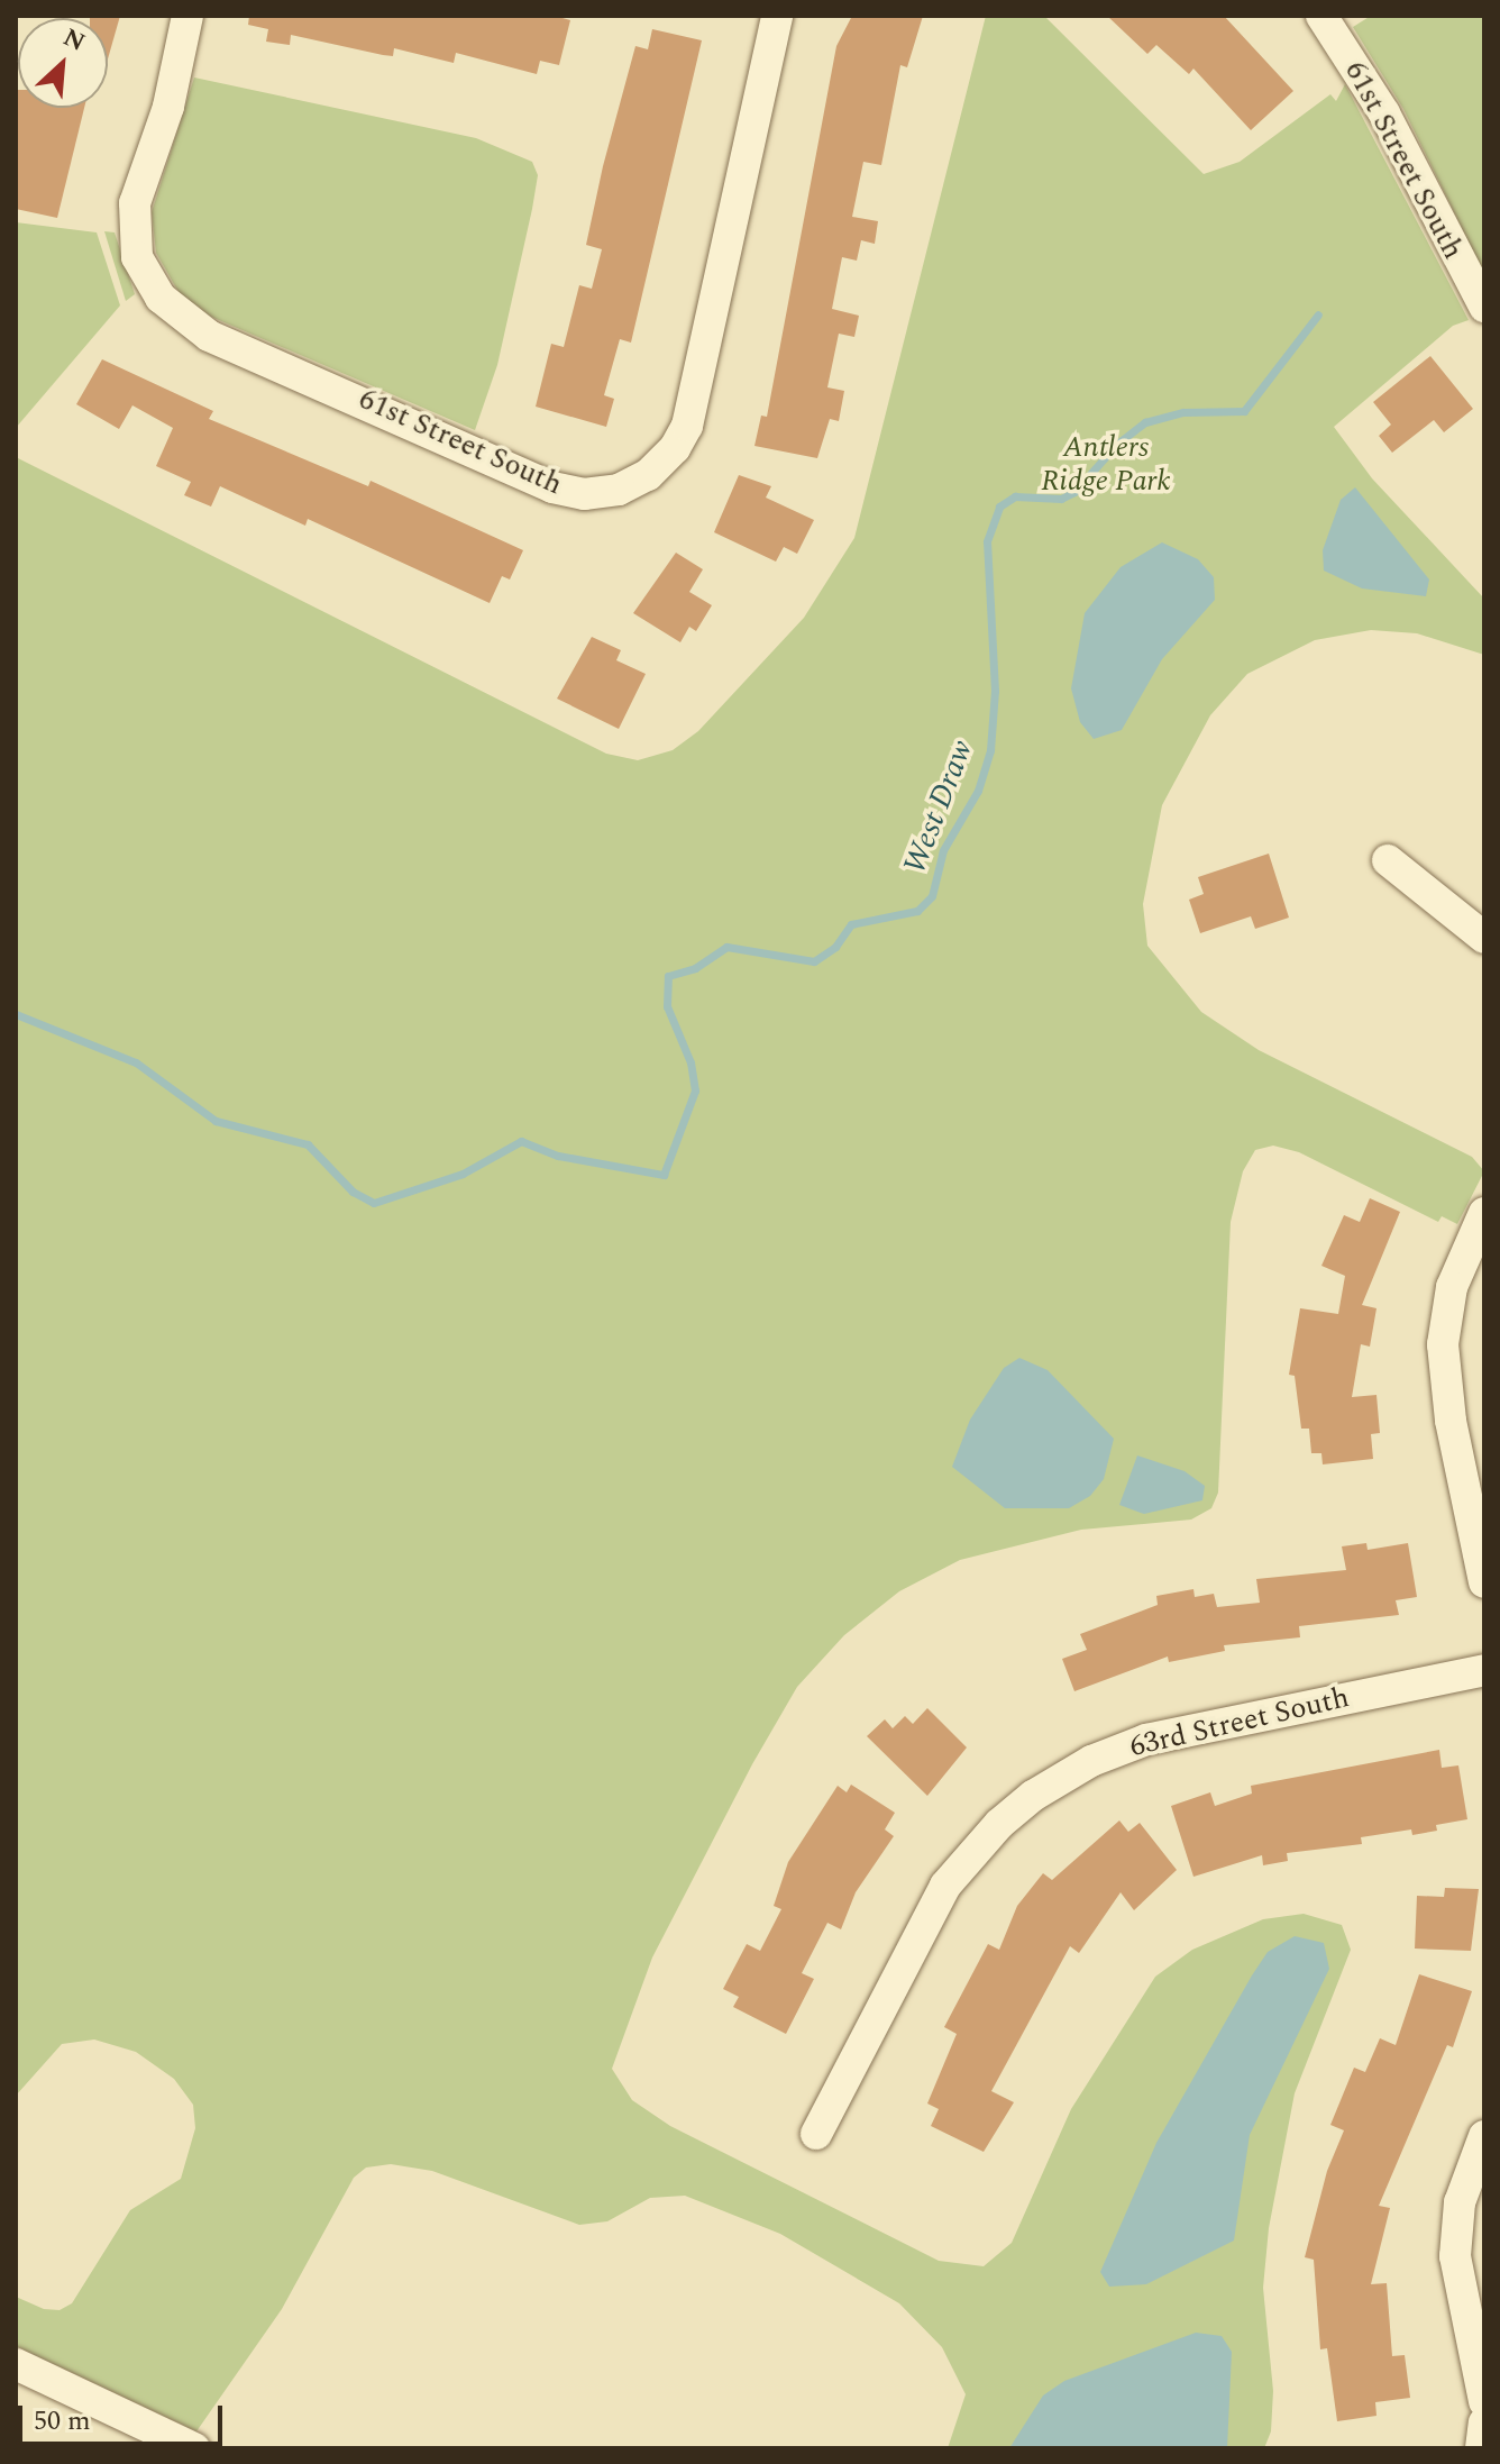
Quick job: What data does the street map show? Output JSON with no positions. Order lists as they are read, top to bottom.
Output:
{
  "streets": {
    "street": ["61st Street South", "63rd Street South"]
  },
  "water": ["West Draw"],
  "parks": ["Antlers Ridge Park"],
  "scale_bar": "50 m",
  "north": "top right"
}
